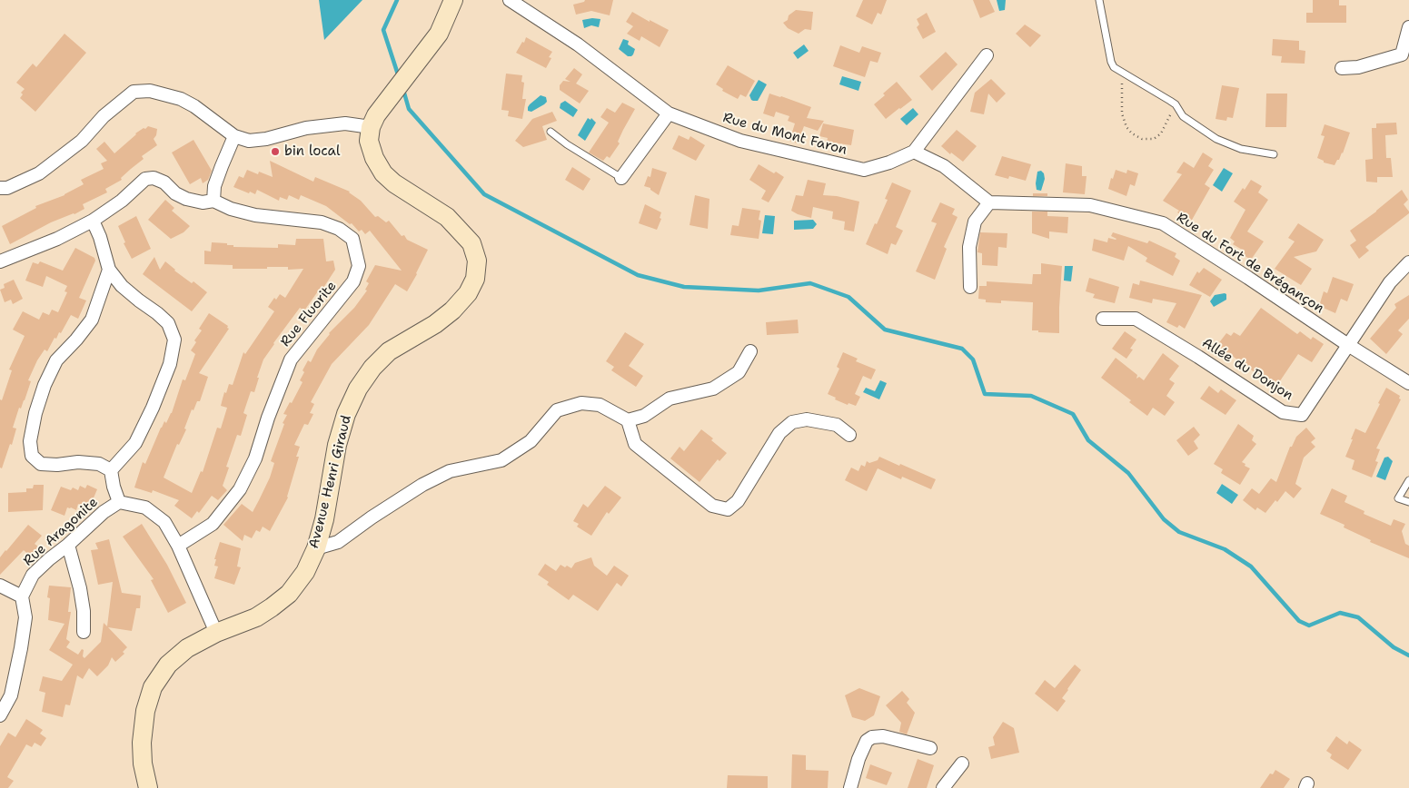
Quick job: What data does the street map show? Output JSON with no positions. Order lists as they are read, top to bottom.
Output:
{
  "streets": {
    "street": [
      "Rue du Mont Faron",
      "Rue du Fort de Brégançon",
      "Rue Fluorite",
      "Allée du Donjon",
      "Avenue Henri Giraud",
      "Rue Aragonite"
    ]
  },
  "crossings": [
    ["Rue du Fort de Brégançon", "Allée du Donjon"],
    ["Rue Fluorite", "Rue Aragonite"],
    ["Avenue Henri Giraud", "Rue Aragonite"]
  ],
  "places": ["bin local"]
}
